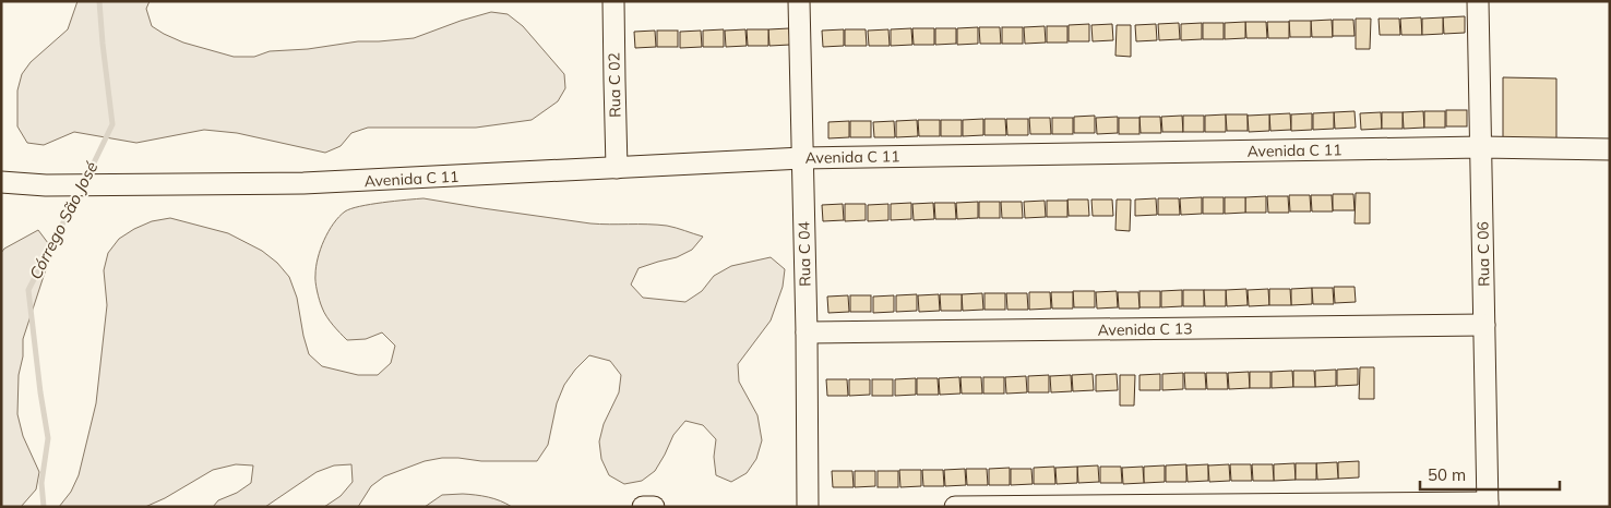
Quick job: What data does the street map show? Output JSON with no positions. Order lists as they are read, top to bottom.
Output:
{
  "streets": {
    "street": [
      "Rua C 02",
      "Avenida C 11",
      "Rua C 04",
      "Rua C 06",
      "Avenida C 13"
    ]
  },
  "crossings": [
    ["Rua C 02", "Avenida C 11"],
    ["Avenida C 11", "Rua C 04"],
    ["Avenida C 11", "Rua C 06"],
    ["Rua C 04", "Avenida C 13"],
    ["Rua C 06", "Avenida C 13"]
  ],
  "water": ["Córrego São José"],
  "scale_bar": "50 m"
}
